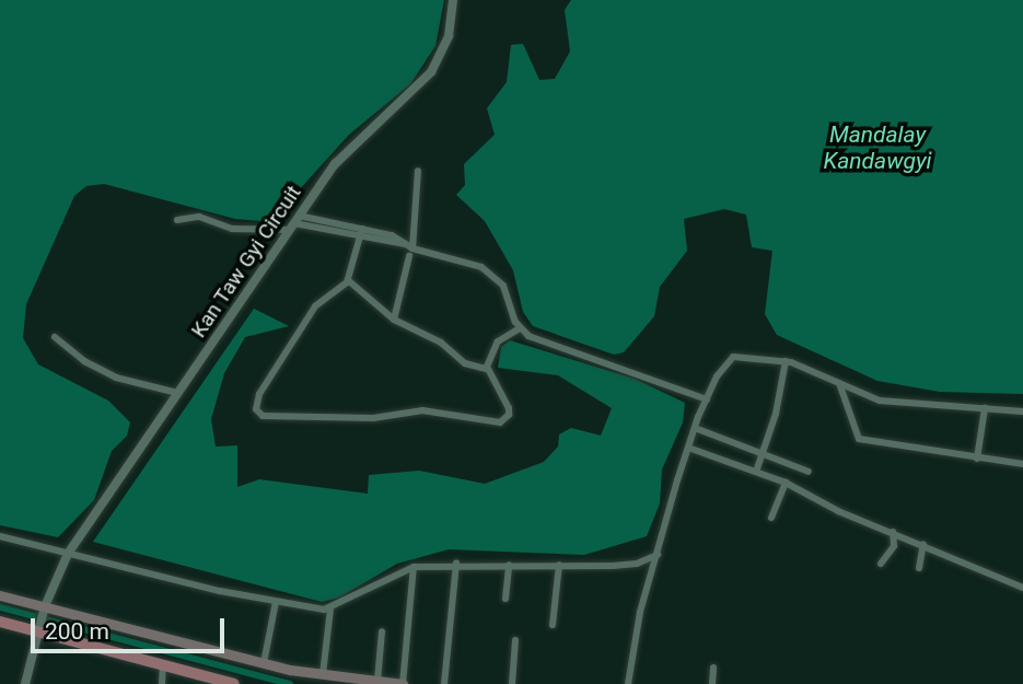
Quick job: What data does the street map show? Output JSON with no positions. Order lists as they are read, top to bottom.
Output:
{
  "streets": {
    "street": ["Kan Taw Gyi Circuit"]
  },
  "water": ["Mandalay Kandawgyi"],
  "scale_bar": "200 m"
}
